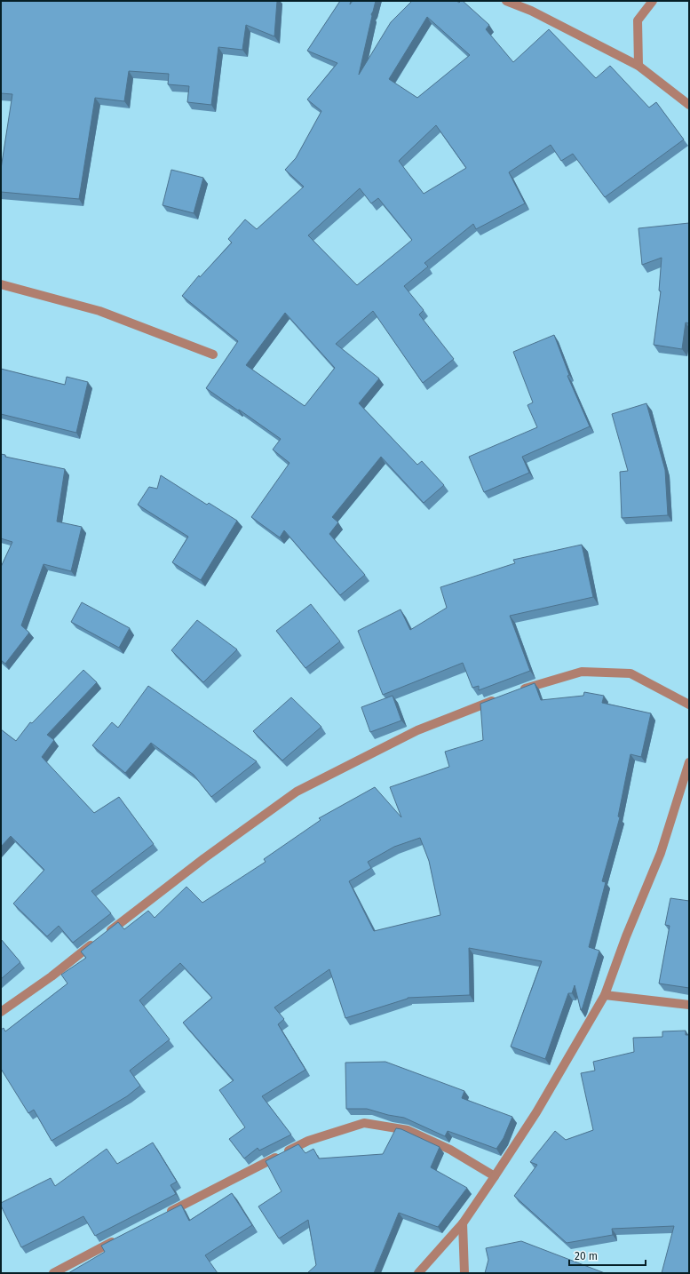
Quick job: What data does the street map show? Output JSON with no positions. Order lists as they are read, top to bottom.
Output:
{
  "scale_bar": "20 m"
}
